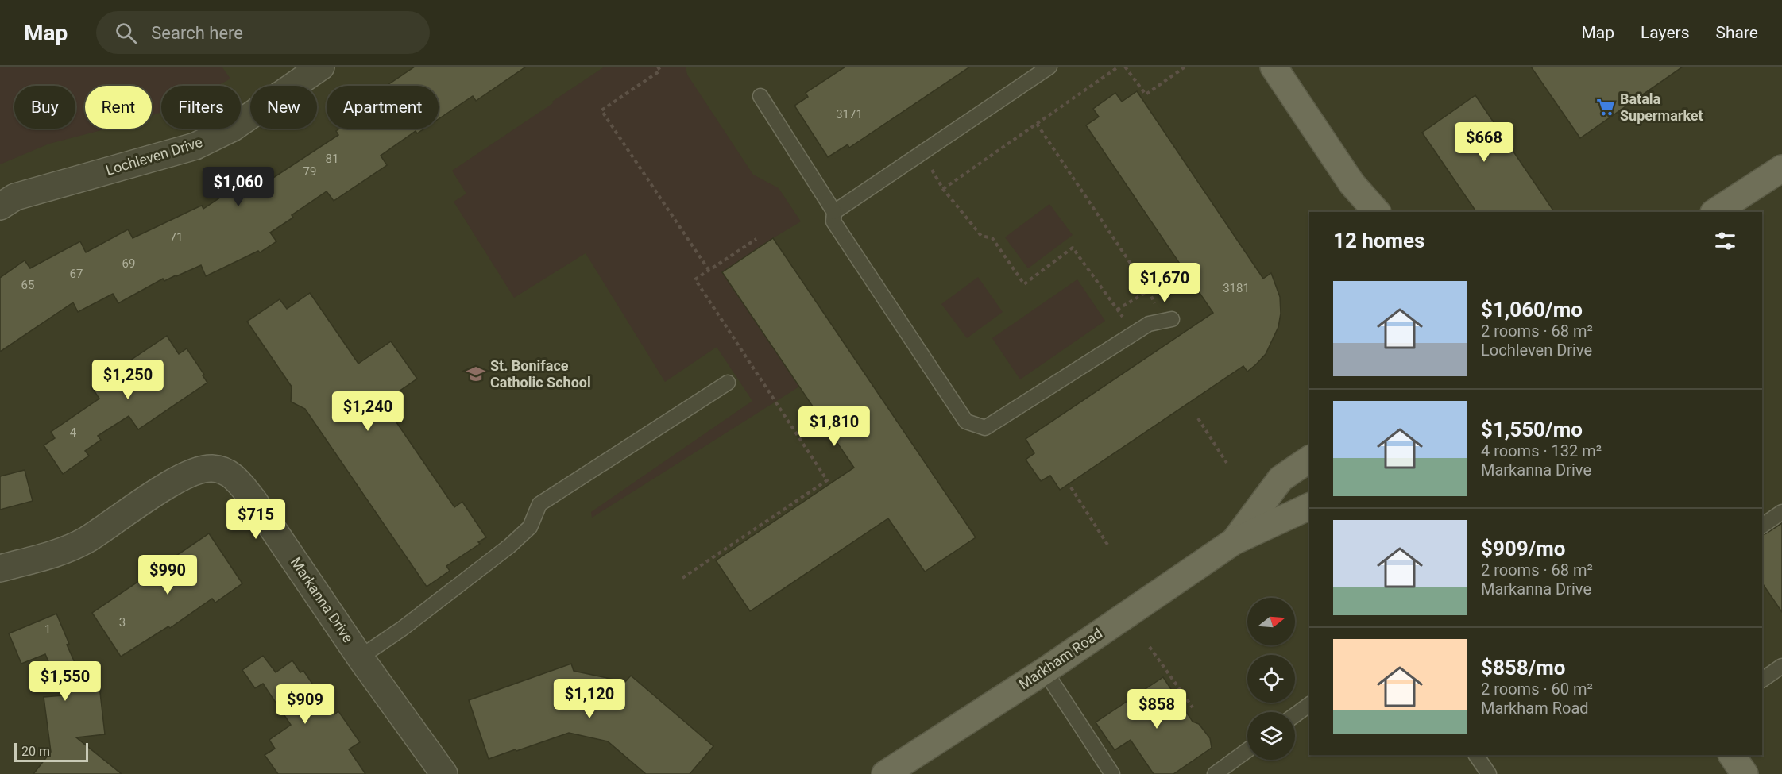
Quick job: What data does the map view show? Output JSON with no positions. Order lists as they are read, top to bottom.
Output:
{
  "streets": {
    "main road": ["Markham Road"],
    "street": ["Lochleven Drive", "Markanna Drive"]
  },
  "places": {
    "supermarket": ["Batala Supermarket"],
    "school or university": ["St. Boniface Catholic School"]
  },
  "house_numbers": [
    "3171",
    "81",
    "79",
    "71",
    "69",
    "67",
    "65",
    "3181",
    "4",
    "3",
    "1"
  ],
  "scale_bar": "20 m",
  "north": "right",
  "page": {
    "header": "Map",
    "search": "Search here",
    "nav": ["Map", "Layers", "Share"],
    "chip": [
      "Buy",
      "Rent",
      "Filters",
      "New",
      "Apartment"
    ],
    "price": [
      "$668",
      "$1,060",
      "$1,670",
      "$1,250",
      "$1,240",
      "$1,810",
      "$715",
      "$990",
      "$1,550",
      "$1,120",
      "$909",
      "$858"
    ],
    "heading": "12 homes",
    "list": [
      {
        "name": "$1,060/mo",
        "note": "2 rooms · 68 m² · Lochleven Drive"
      },
      {
        "name": "$1,550/mo",
        "note": "4 rooms · 132 m² · Markanna Drive"
      },
      {
        "name": "$909/mo",
        "note": "2 rooms · 68 m² · Markanna Drive"
      },
      {
        "name": "$858/mo",
        "note": "2 rooms · 60 m² · Markham Road"
      }
    ],
    "scale": "20 m"
  }
}
